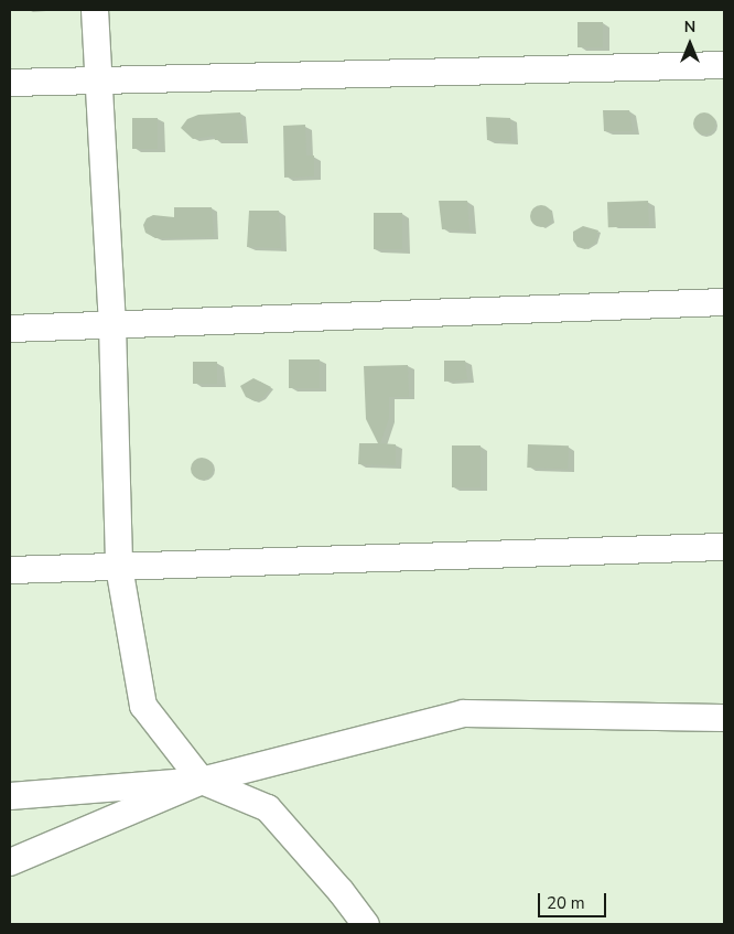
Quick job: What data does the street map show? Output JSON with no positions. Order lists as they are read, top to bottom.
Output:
{
  "scale_bar": "20 m",
  "north": "top"
}
